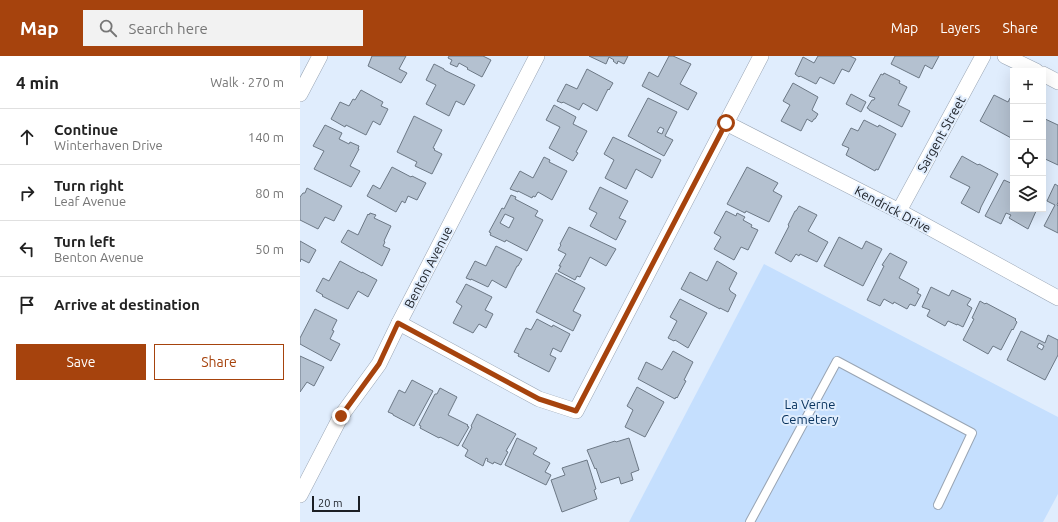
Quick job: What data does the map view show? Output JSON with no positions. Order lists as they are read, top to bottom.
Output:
{
  "streets": {
    "street": ["Sargent Street", "Kendrick Drive", "Benton Avenue"]
  },
  "crossings": [
    ["Sargent Street", "Kendrick Drive"]
  ],
  "parks": ["La Verne Cemetery"],
  "scale_bar": "20 m",
  "page": {
    "header": "Map",
    "search": "Search here",
    "nav": ["Map", "Layers", "Share"],
    "heading": ["4 min", "Walk · 270 m"],
    "map_buttons": ["+", "−"],
    "list": [
      ["Continue", "Winterhaven Drive", "140 m"],
      ["Turn right", "Leaf Avenue", "80 m"],
      ["Turn left", "Benton Avenue", "50 m"],
      "Arrive at destination"
    ],
    "buttons": ["Save", "Share"],
    "scale": "20 m"
  }
}
